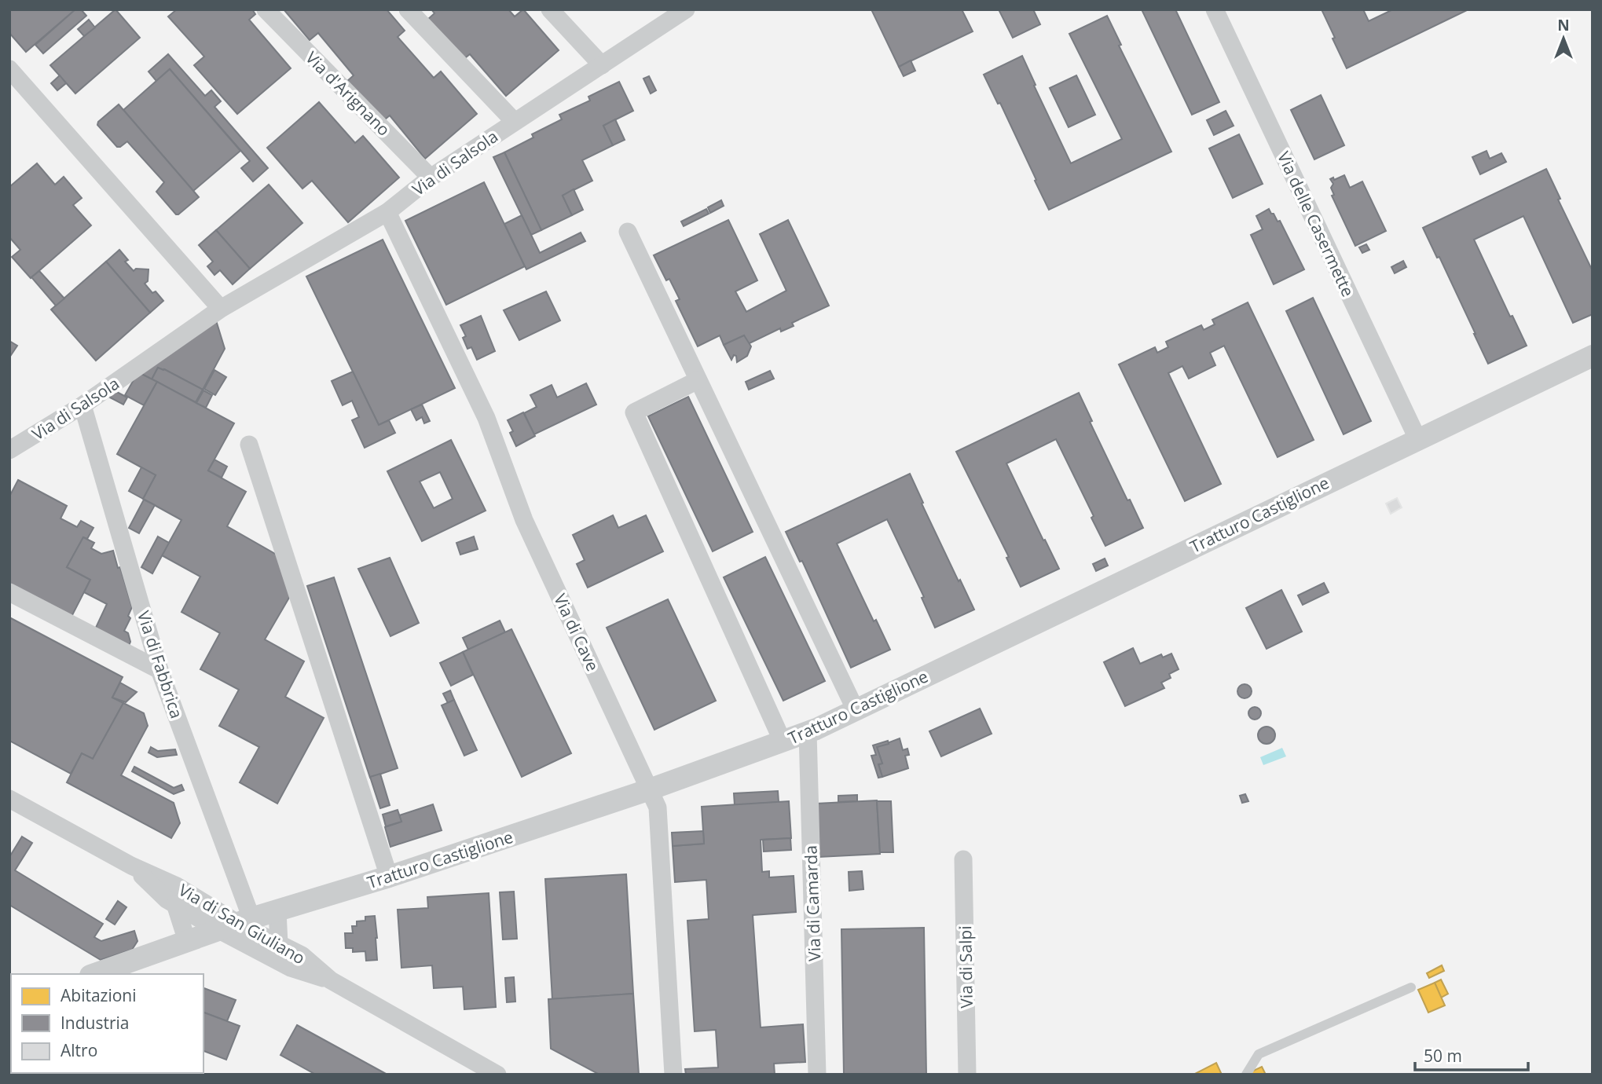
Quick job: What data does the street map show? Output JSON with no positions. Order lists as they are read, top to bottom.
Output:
{
  "streets": {
    "street": [
      "Via d'Arignano",
      "Via di Salsola",
      "Via delle Casermette",
      "Tratturo Castiglione",
      "Via di Cave",
      "Via di Fabbrica",
      "Via di Camarda",
      "Via di San Giuliano",
      "Via di Salpi"
    ]
  },
  "crossings": [
    ["Via d'Arignano", "Via di Salsola"],
    ["Via di Salsola", "Via di Cave"],
    ["Via di Salsola", "Via di Fabbrica"],
    ["Via delle Casermette", "Tratturo Castiglione"],
    ["Tratturo Castiglione", "Via di Cave"],
    ["Tratturo Castiglione", "Via di Fabbrica"],
    ["Tratturo Castiglione", "Via di Camarda"],
    ["Tratturo Castiglione", "Via di San Giuliano"],
    ["Via di Fabbrica", "Via di San Giuliano"]
  ],
  "legend": ["Abitazioni", "Industria", "Altro"],
  "scale_bar": "50 m",
  "north": "top"
}
